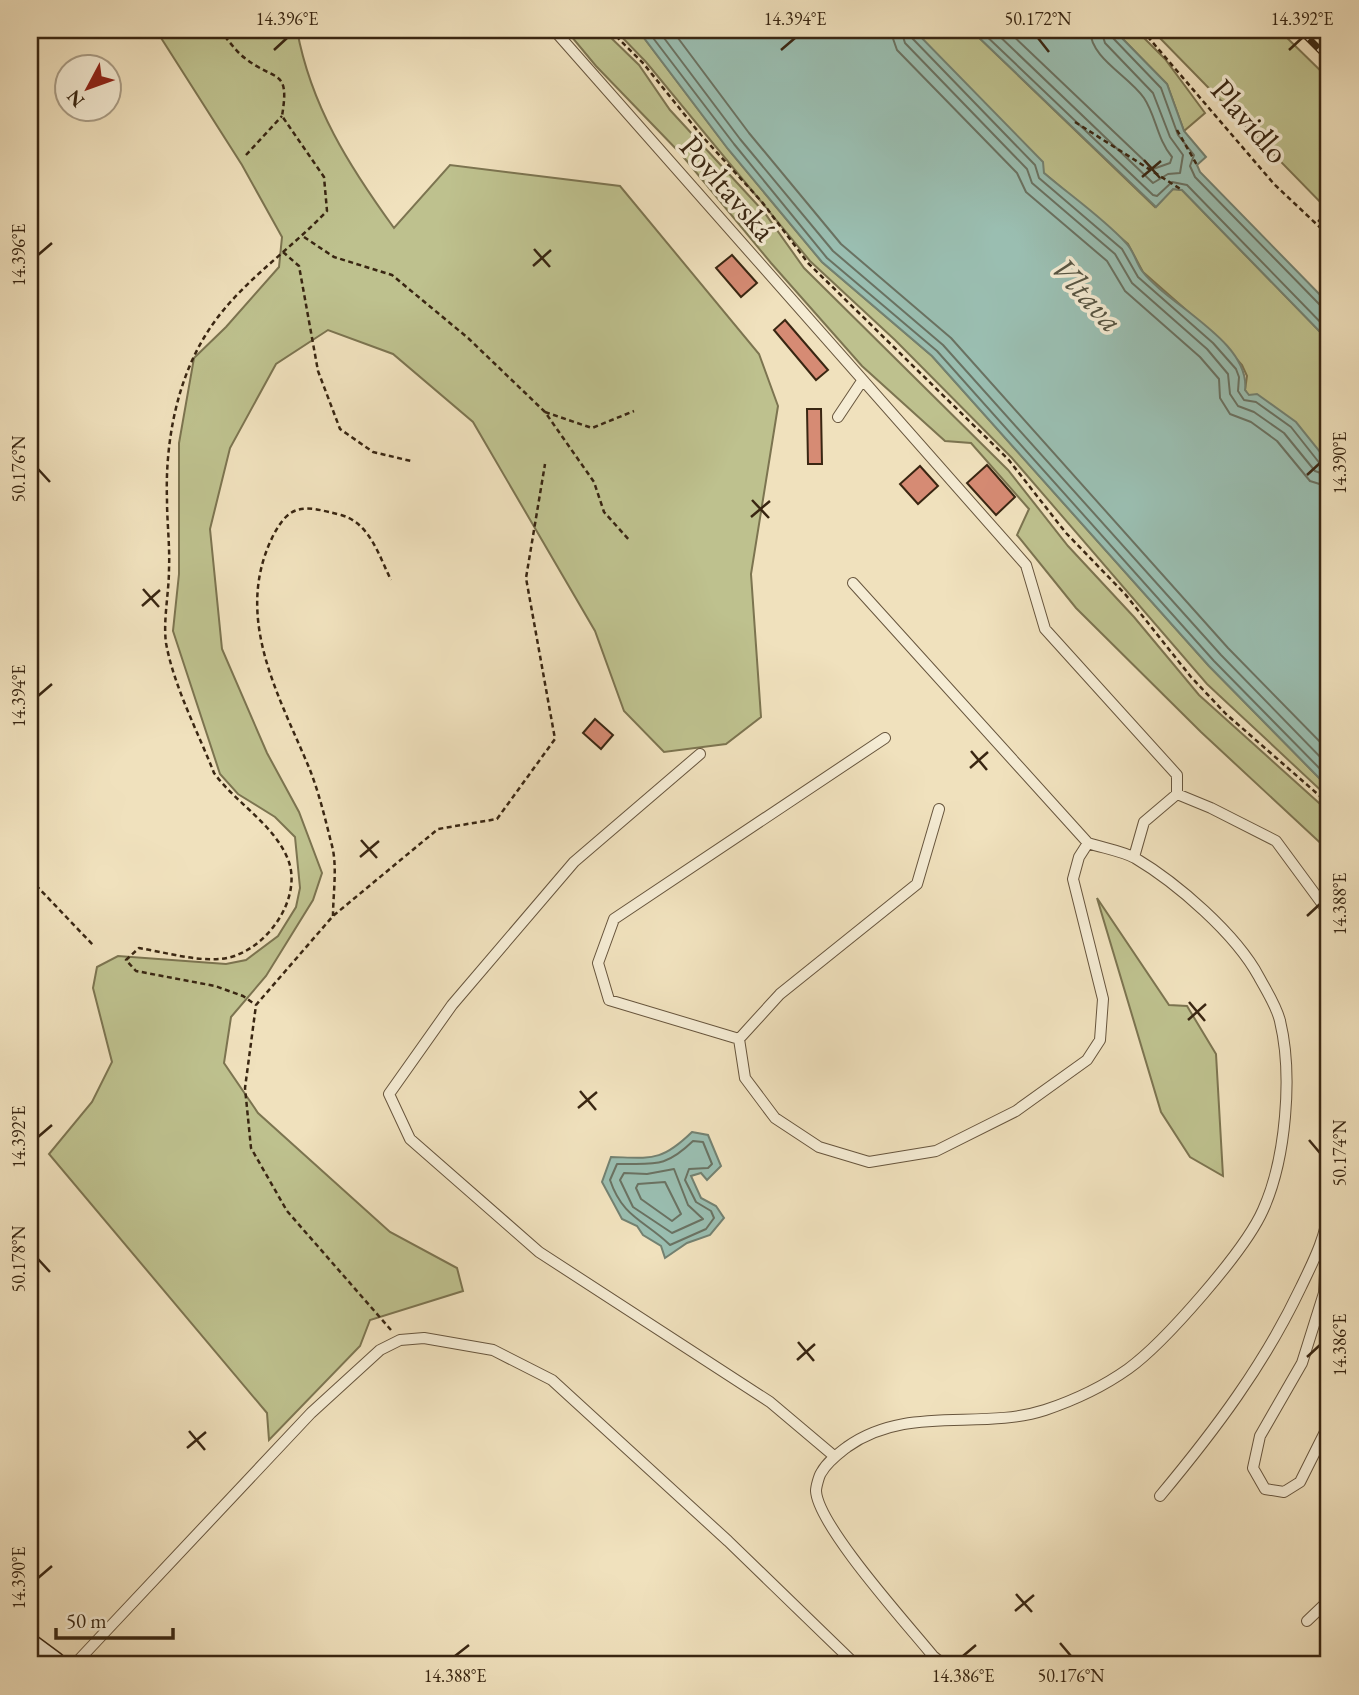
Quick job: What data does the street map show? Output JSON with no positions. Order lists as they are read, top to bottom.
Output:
{
  "streets": {
    "lane": ["Povltavská"],
    "path": ["Plavidlo"]
  },
  "water": ["Vltava"],
  "scale_bar": "50 m",
  "north": "bottom left",
  "coordinates": [
    "14.396°E",
    "14.394°E",
    "50.172°N",
    "14.392°E",
    "14.390°E",
    "50.176°N",
    "14.388°E",
    "50.174°N",
    "50.178°N",
    "14.386°E"
  ]
}
